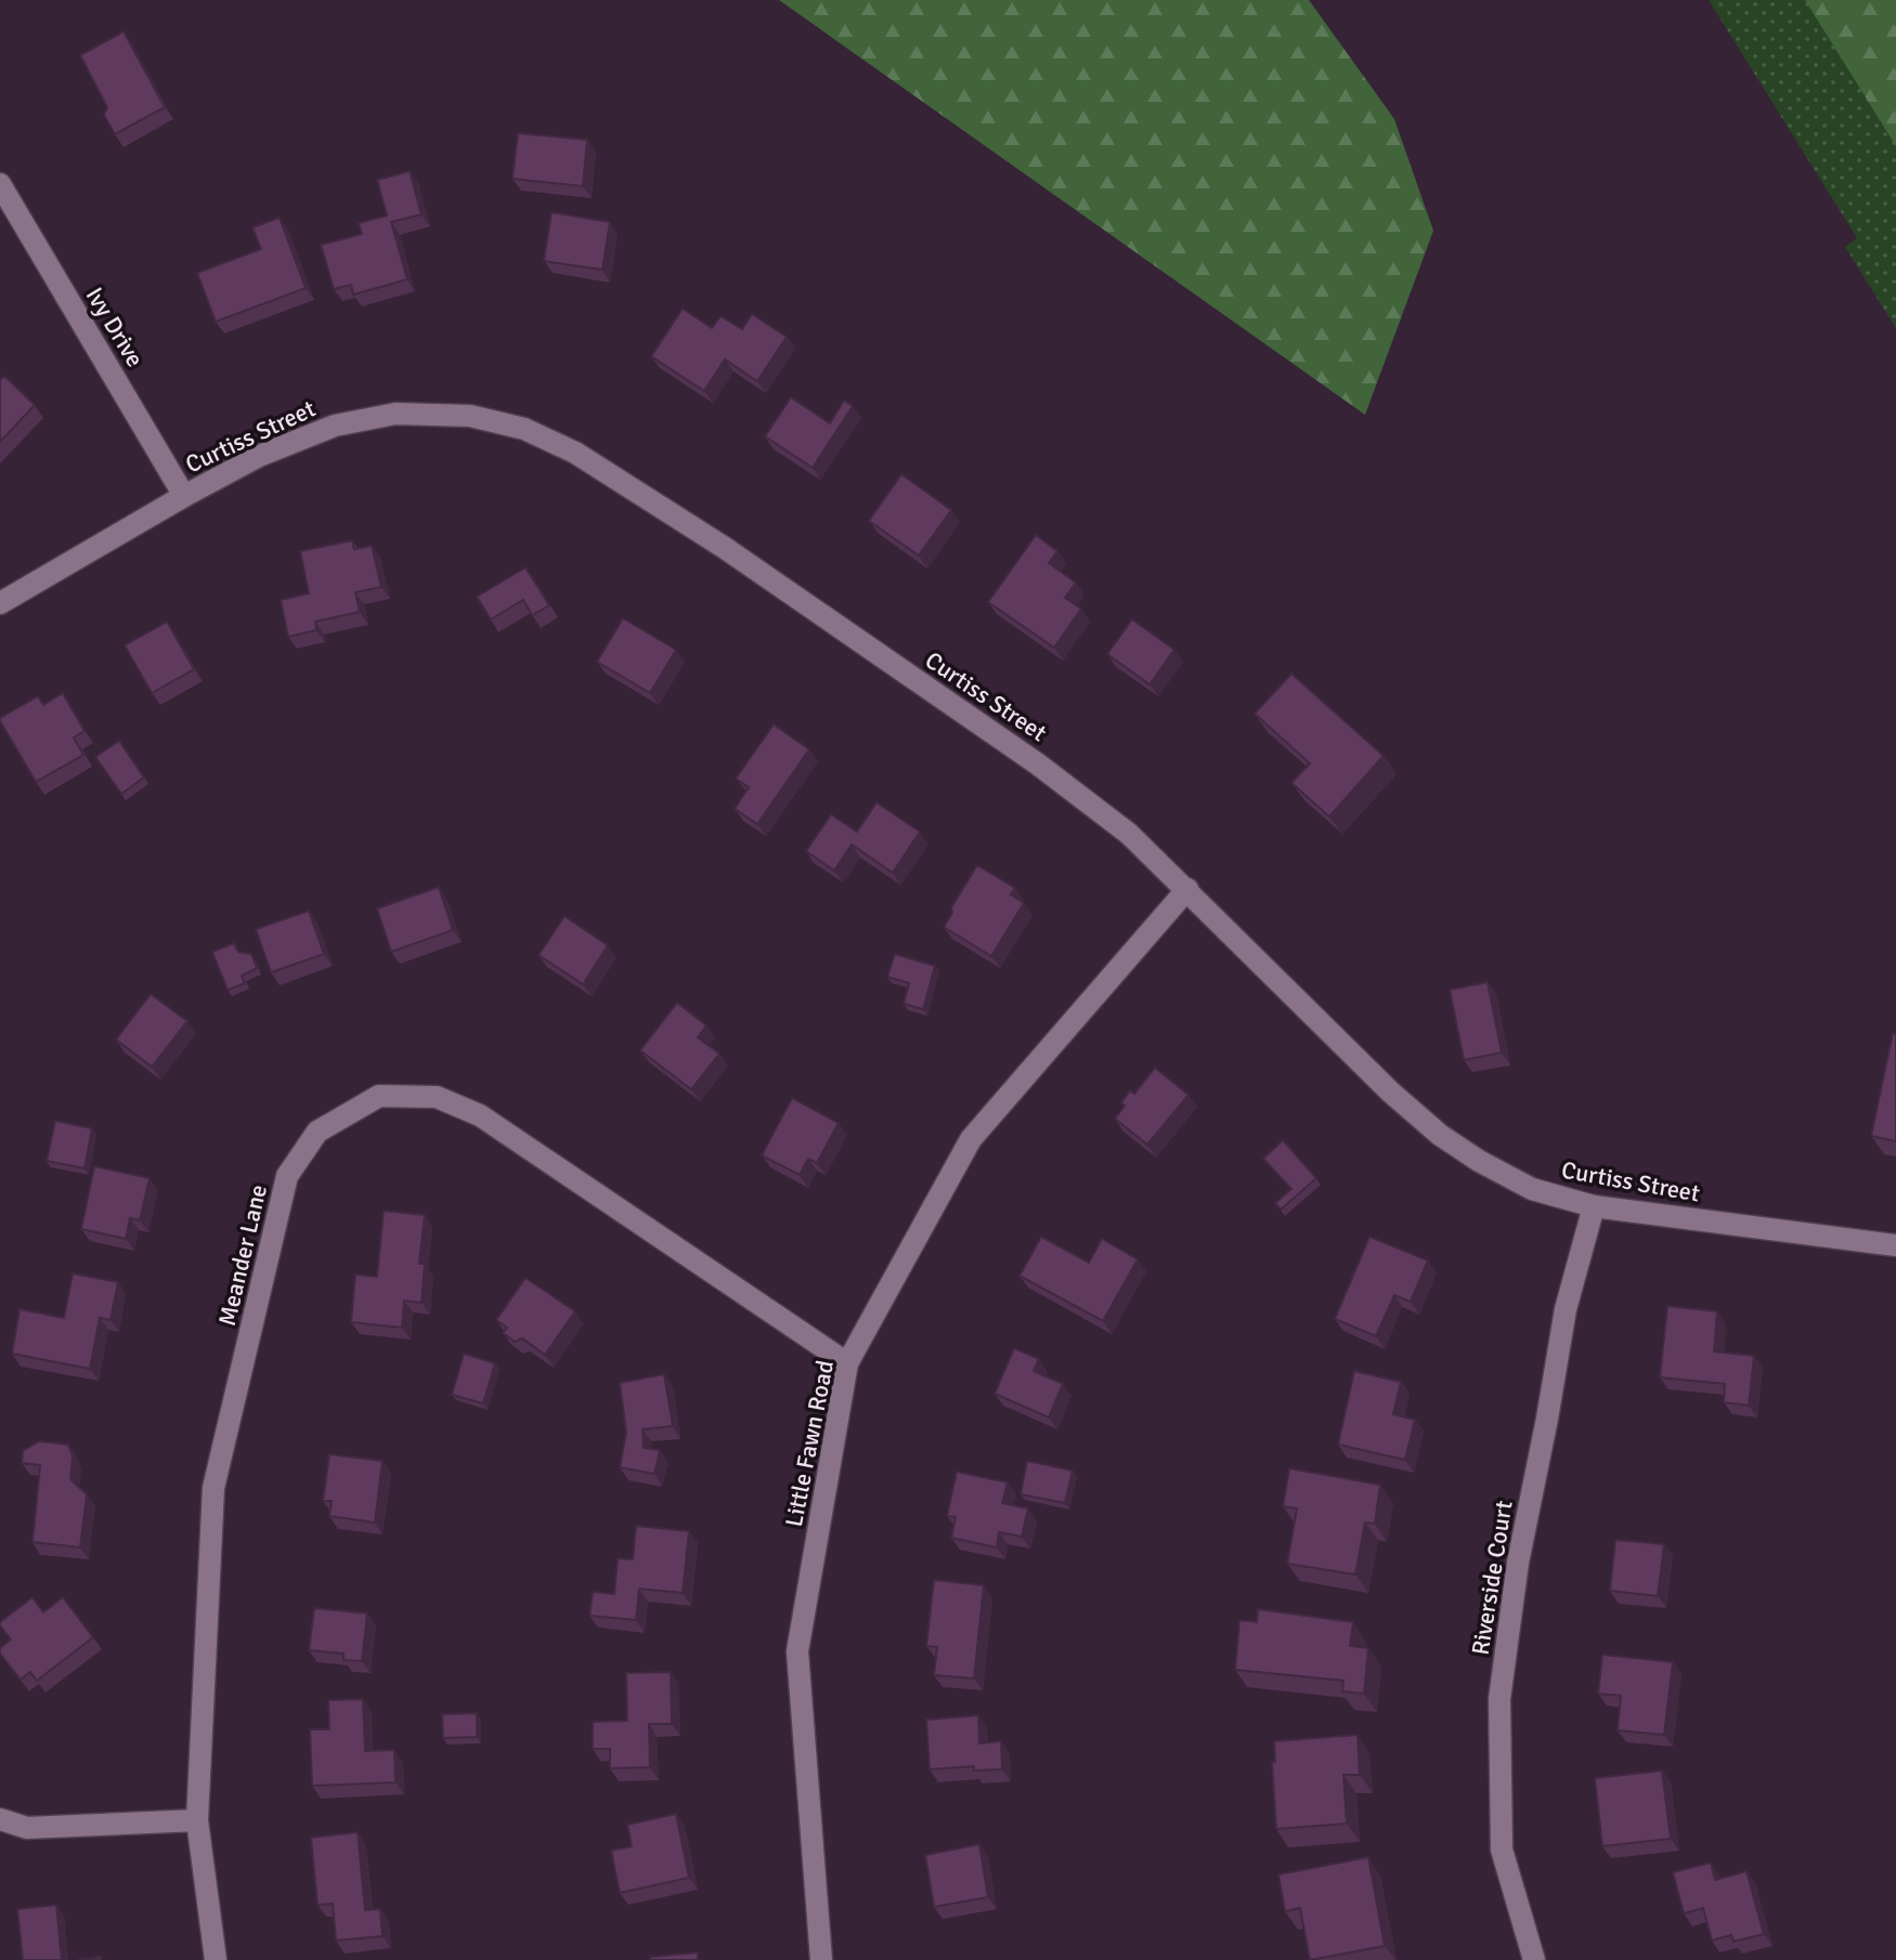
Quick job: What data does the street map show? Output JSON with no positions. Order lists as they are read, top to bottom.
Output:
{
  "streets": {
    "street": [
      "Ivy Drive",
      "Curtiss Street",
      "Meander Lane",
      "Little Fawn Road",
      "Riverside Court"
    ]
  },
  "crossings": [
    ["Ivy Drive", "Curtiss Street"],
    ["Curtiss Street", "Little Fawn Road"],
    ["Curtiss Street", "Riverside Court"],
    ["Meander Lane", "Little Fawn Road"]
  ]
}
